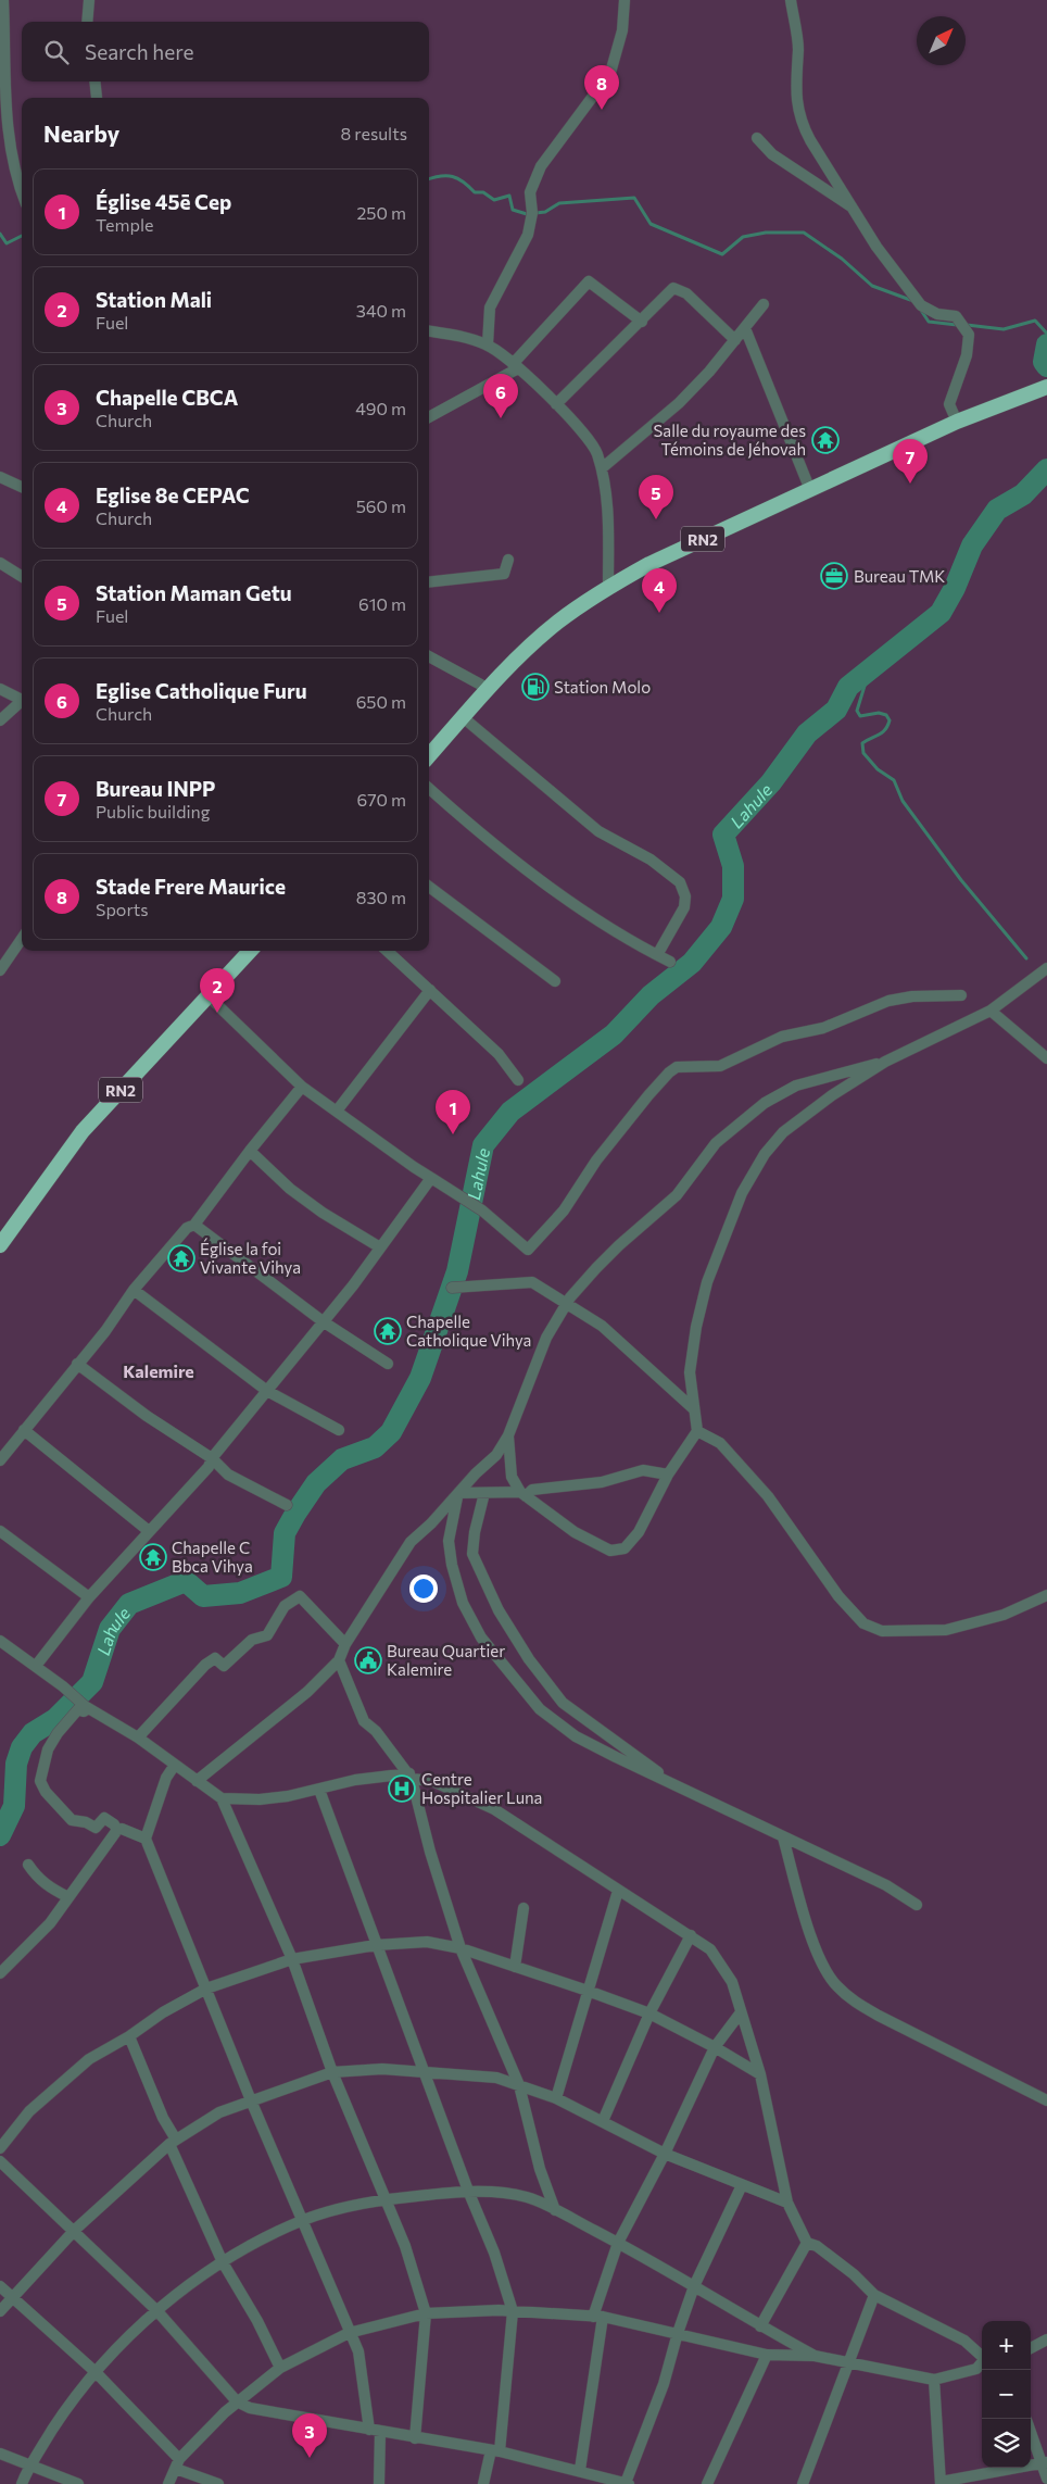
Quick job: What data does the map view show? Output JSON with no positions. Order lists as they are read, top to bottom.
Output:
{
  "streets": {
    "highway": ["RN2"]
  },
  "districts": ["Kalemire"],
  "water": ["Lahule"],
  "places": {
    "temple": [
      "Salle du royaume des Témoins de Jéhovah",
      "Église la foi Vivante Vihya",
      "Chapelle Catholique Vihya",
      "Chapelle C Bbca Vihya"
    ],
    "office": ["Bureau TMK"],
    "fuel station": ["Station Molo"],
    "public building": ["Bureau Quartier Kalemire"],
    "hospital": ["Centre Hospitalier Luna"]
  },
  "north": "top right",
  "page": {
    "search": "Search here",
    "pins": [
      "8",
      "6",
      "7",
      "5",
      "4",
      "2",
      "1",
      "3"
    ],
    "heading": ["Nearby", "8 results"],
    "list": [
      {
        "mark": "1",
        "name": "Église 45ē Cep",
        "note": "Temple",
        "value": "250 m"
      },
      {
        "mark": "2",
        "name": "Station Mali",
        "note": "Fuel",
        "value": "340 m"
      },
      {
        "mark": "3",
        "name": "Chapelle CBCA",
        "note": "Church",
        "value": "490 m"
      },
      {
        "mark": "4",
        "name": "Eglise 8e CEPAC",
        "note": "Church",
        "value": "560 m"
      },
      {
        "mark": "5",
        "name": "Station Maman Getu",
        "note": "Fuel",
        "value": "610 m"
      },
      {
        "mark": "6",
        "name": "Eglise Catholique Furu",
        "note": "Church",
        "value": "650 m"
      },
      {
        "mark": "7",
        "name": "Bureau INPP",
        "note": "Public building",
        "value": "670 m"
      },
      {
        "mark": "8",
        "name": "Stade Frere Maurice",
        "note": "Sports",
        "value": "830 m"
      }
    ],
    "map_buttons": ["+", "−"]
  }
}
